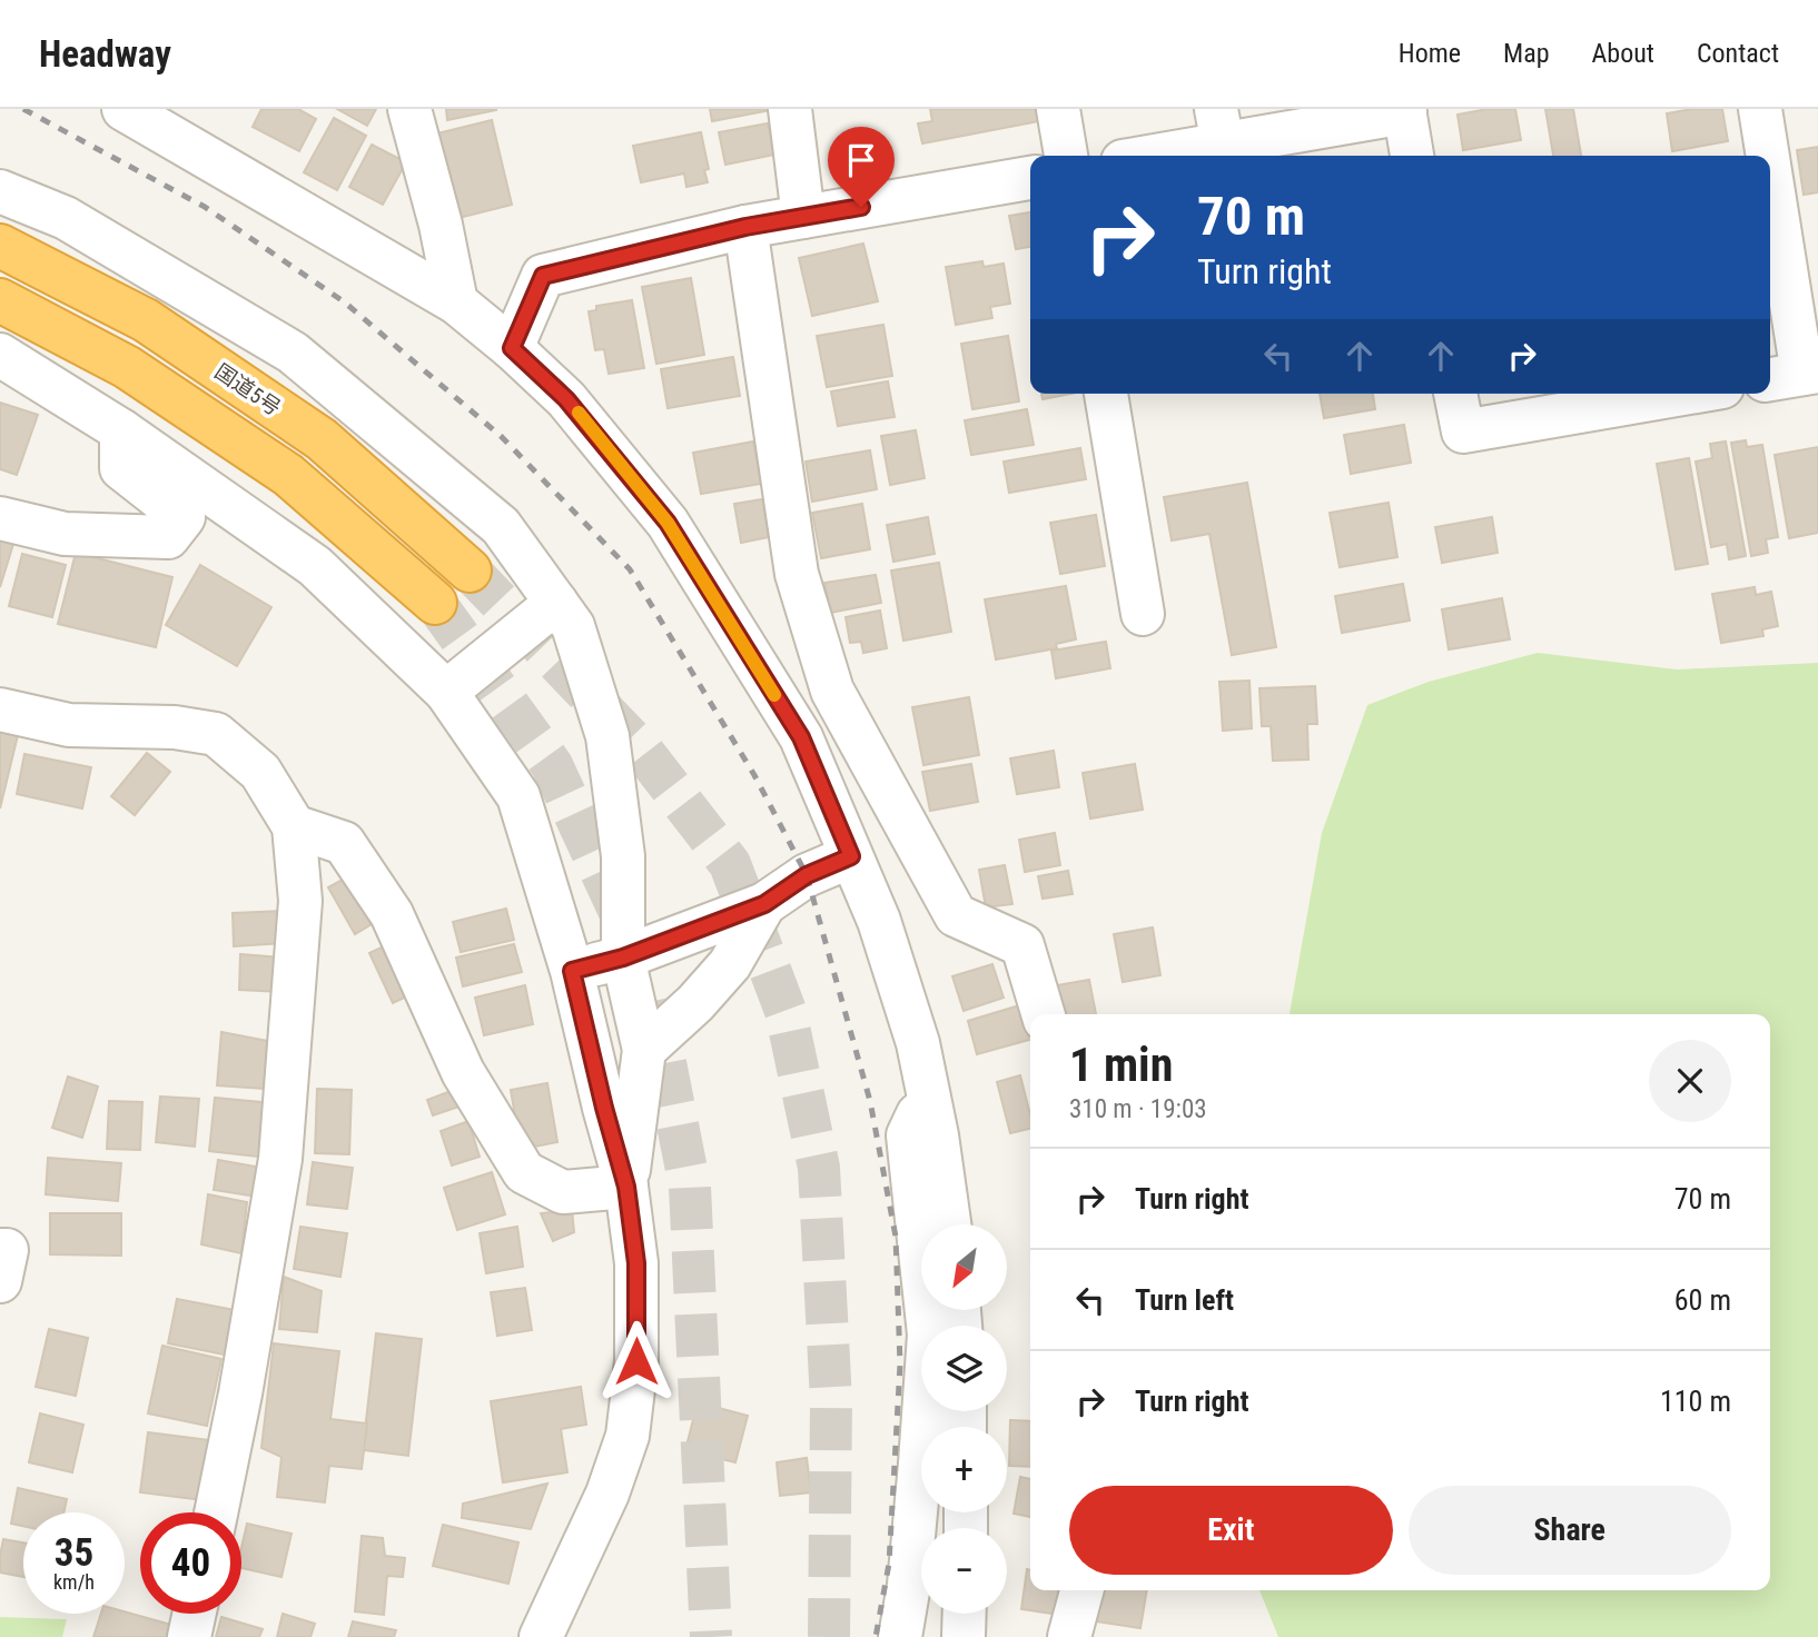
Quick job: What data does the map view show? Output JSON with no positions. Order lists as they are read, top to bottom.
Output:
{
  "streets": {
    "highway": ["国道5号"]
  },
  "north": "bottom left",
  "page": {
    "header": "Headway",
    "nav": [
      "Home",
      "Map",
      "About",
      "Contact"
    ],
    "turn": ["70 m", "Turn right"],
    "heading": ["1 min", "310 m · 19:03"],
    "list": [
      {
        "name": "Turn right",
        "value": "70 m"
      },
      {
        "name": "Turn left",
        "value": "60 m"
      },
      {
        "name": "Turn right",
        "value": "110 m"
      }
    ],
    "map_buttons": ["+", "−"],
    "buttons": ["Exit", "Share"],
    "speed": "35 km/h",
    "limit": "40"
  }
}
